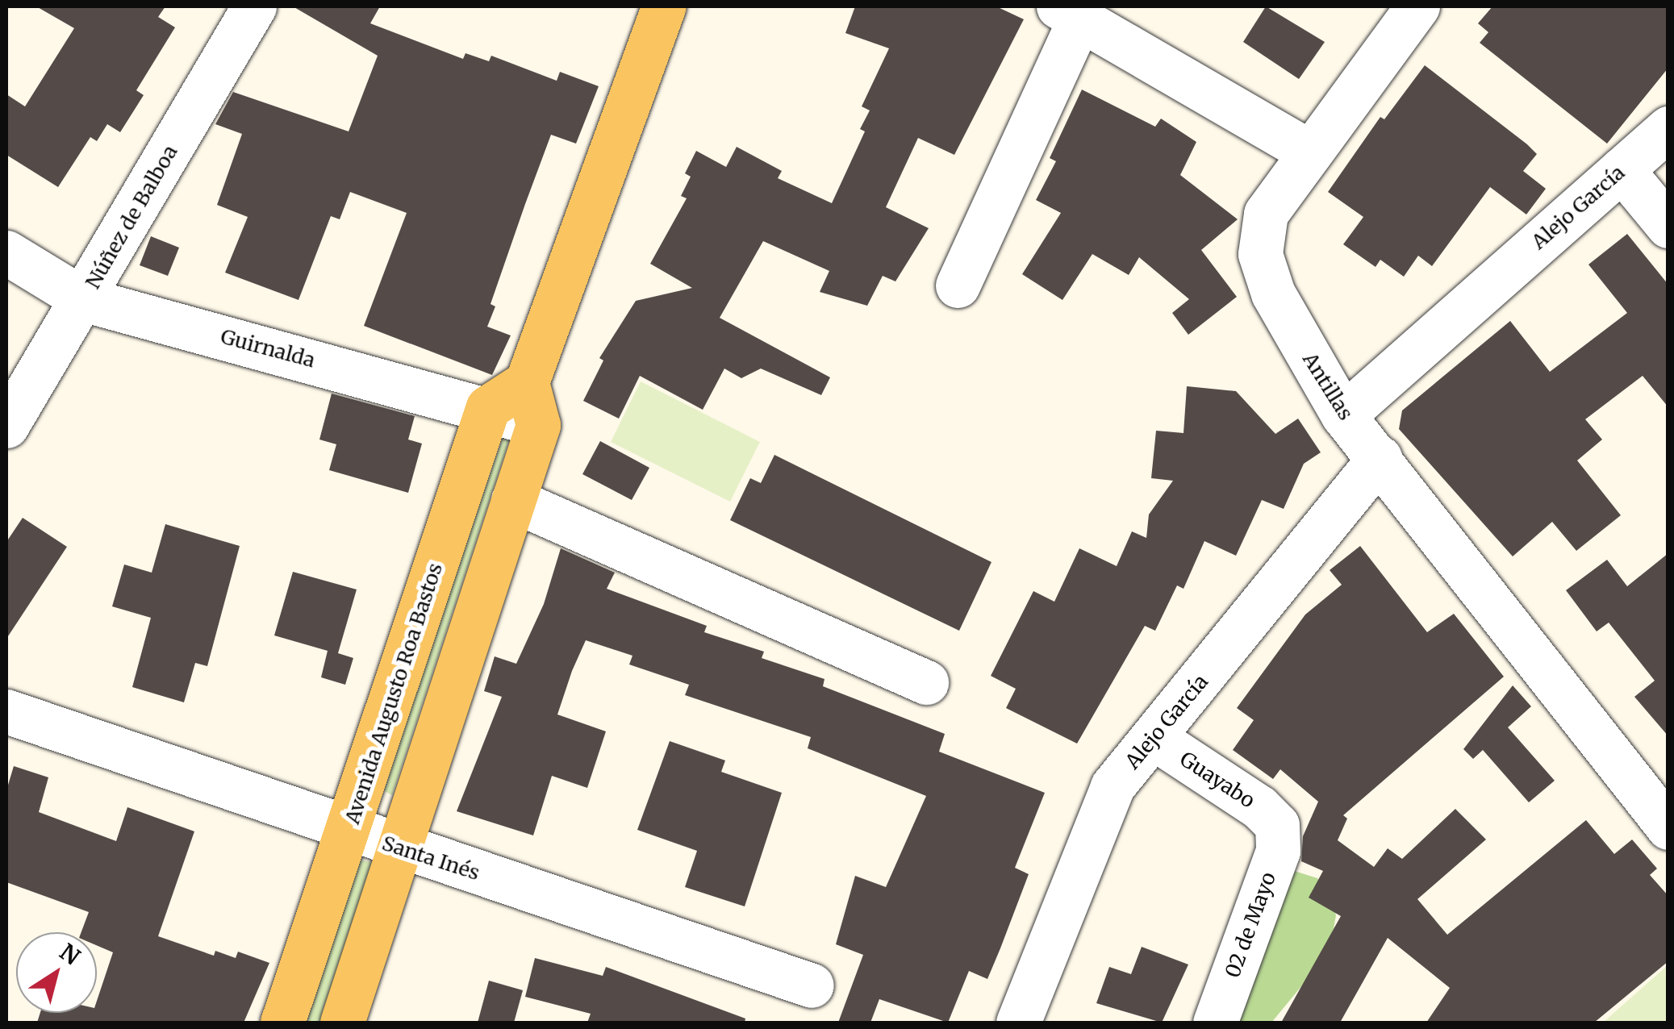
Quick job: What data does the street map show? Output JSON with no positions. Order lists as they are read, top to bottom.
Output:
{
  "streets": {
    "main road": ["Avenida Augusto Roa Bastos"],
    "street": [
      "Alejo García",
      "Núñez de Balboa",
      "Guirnalda",
      "Antillas",
      "Guayabo",
      "Santa Inés",
      "02 de Mayo"
    ]
  },
  "crossings": [
    ["Alejo García", "Antillas"],
    ["Alejo García", "Guayabo"],
    ["Núñez de Balboa", "Guirnalda"],
    ["Guirnalda", "Avenida Augusto Roa Bastos"],
    ["Avenida Augusto Roa Bastos", "Santa Inés"],
    ["Guayabo", "02 de Mayo"]
  ],
  "north": "top right"
}
